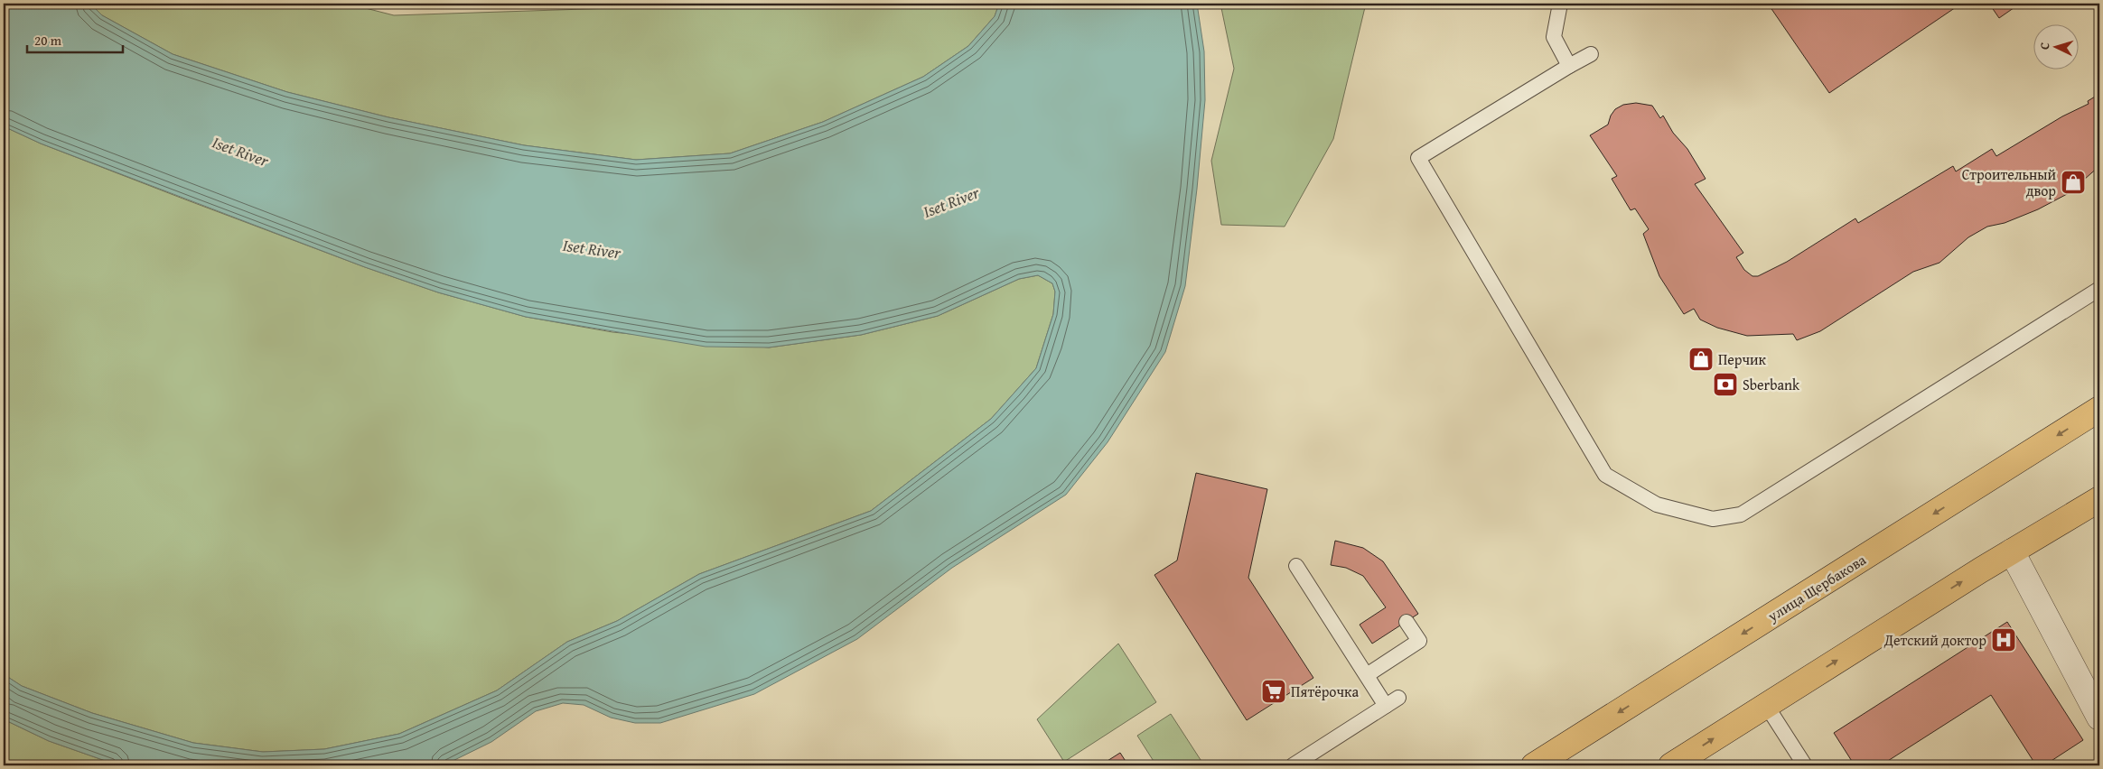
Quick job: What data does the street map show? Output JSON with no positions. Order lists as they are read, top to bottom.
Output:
{
  "streets": {
    "main road": ["улица Щербакова"]
  },
  "water": ["Iset River"],
  "places": {
    "shop": ["Строительный двор", "Перчик"],
    "bank": ["Sberbank"],
    "hospital": ["Детский доктор"],
    "supermarket": ["Пятёрочка"]
  },
  "scale_bar": "20 m",
  "north": "left"
}
